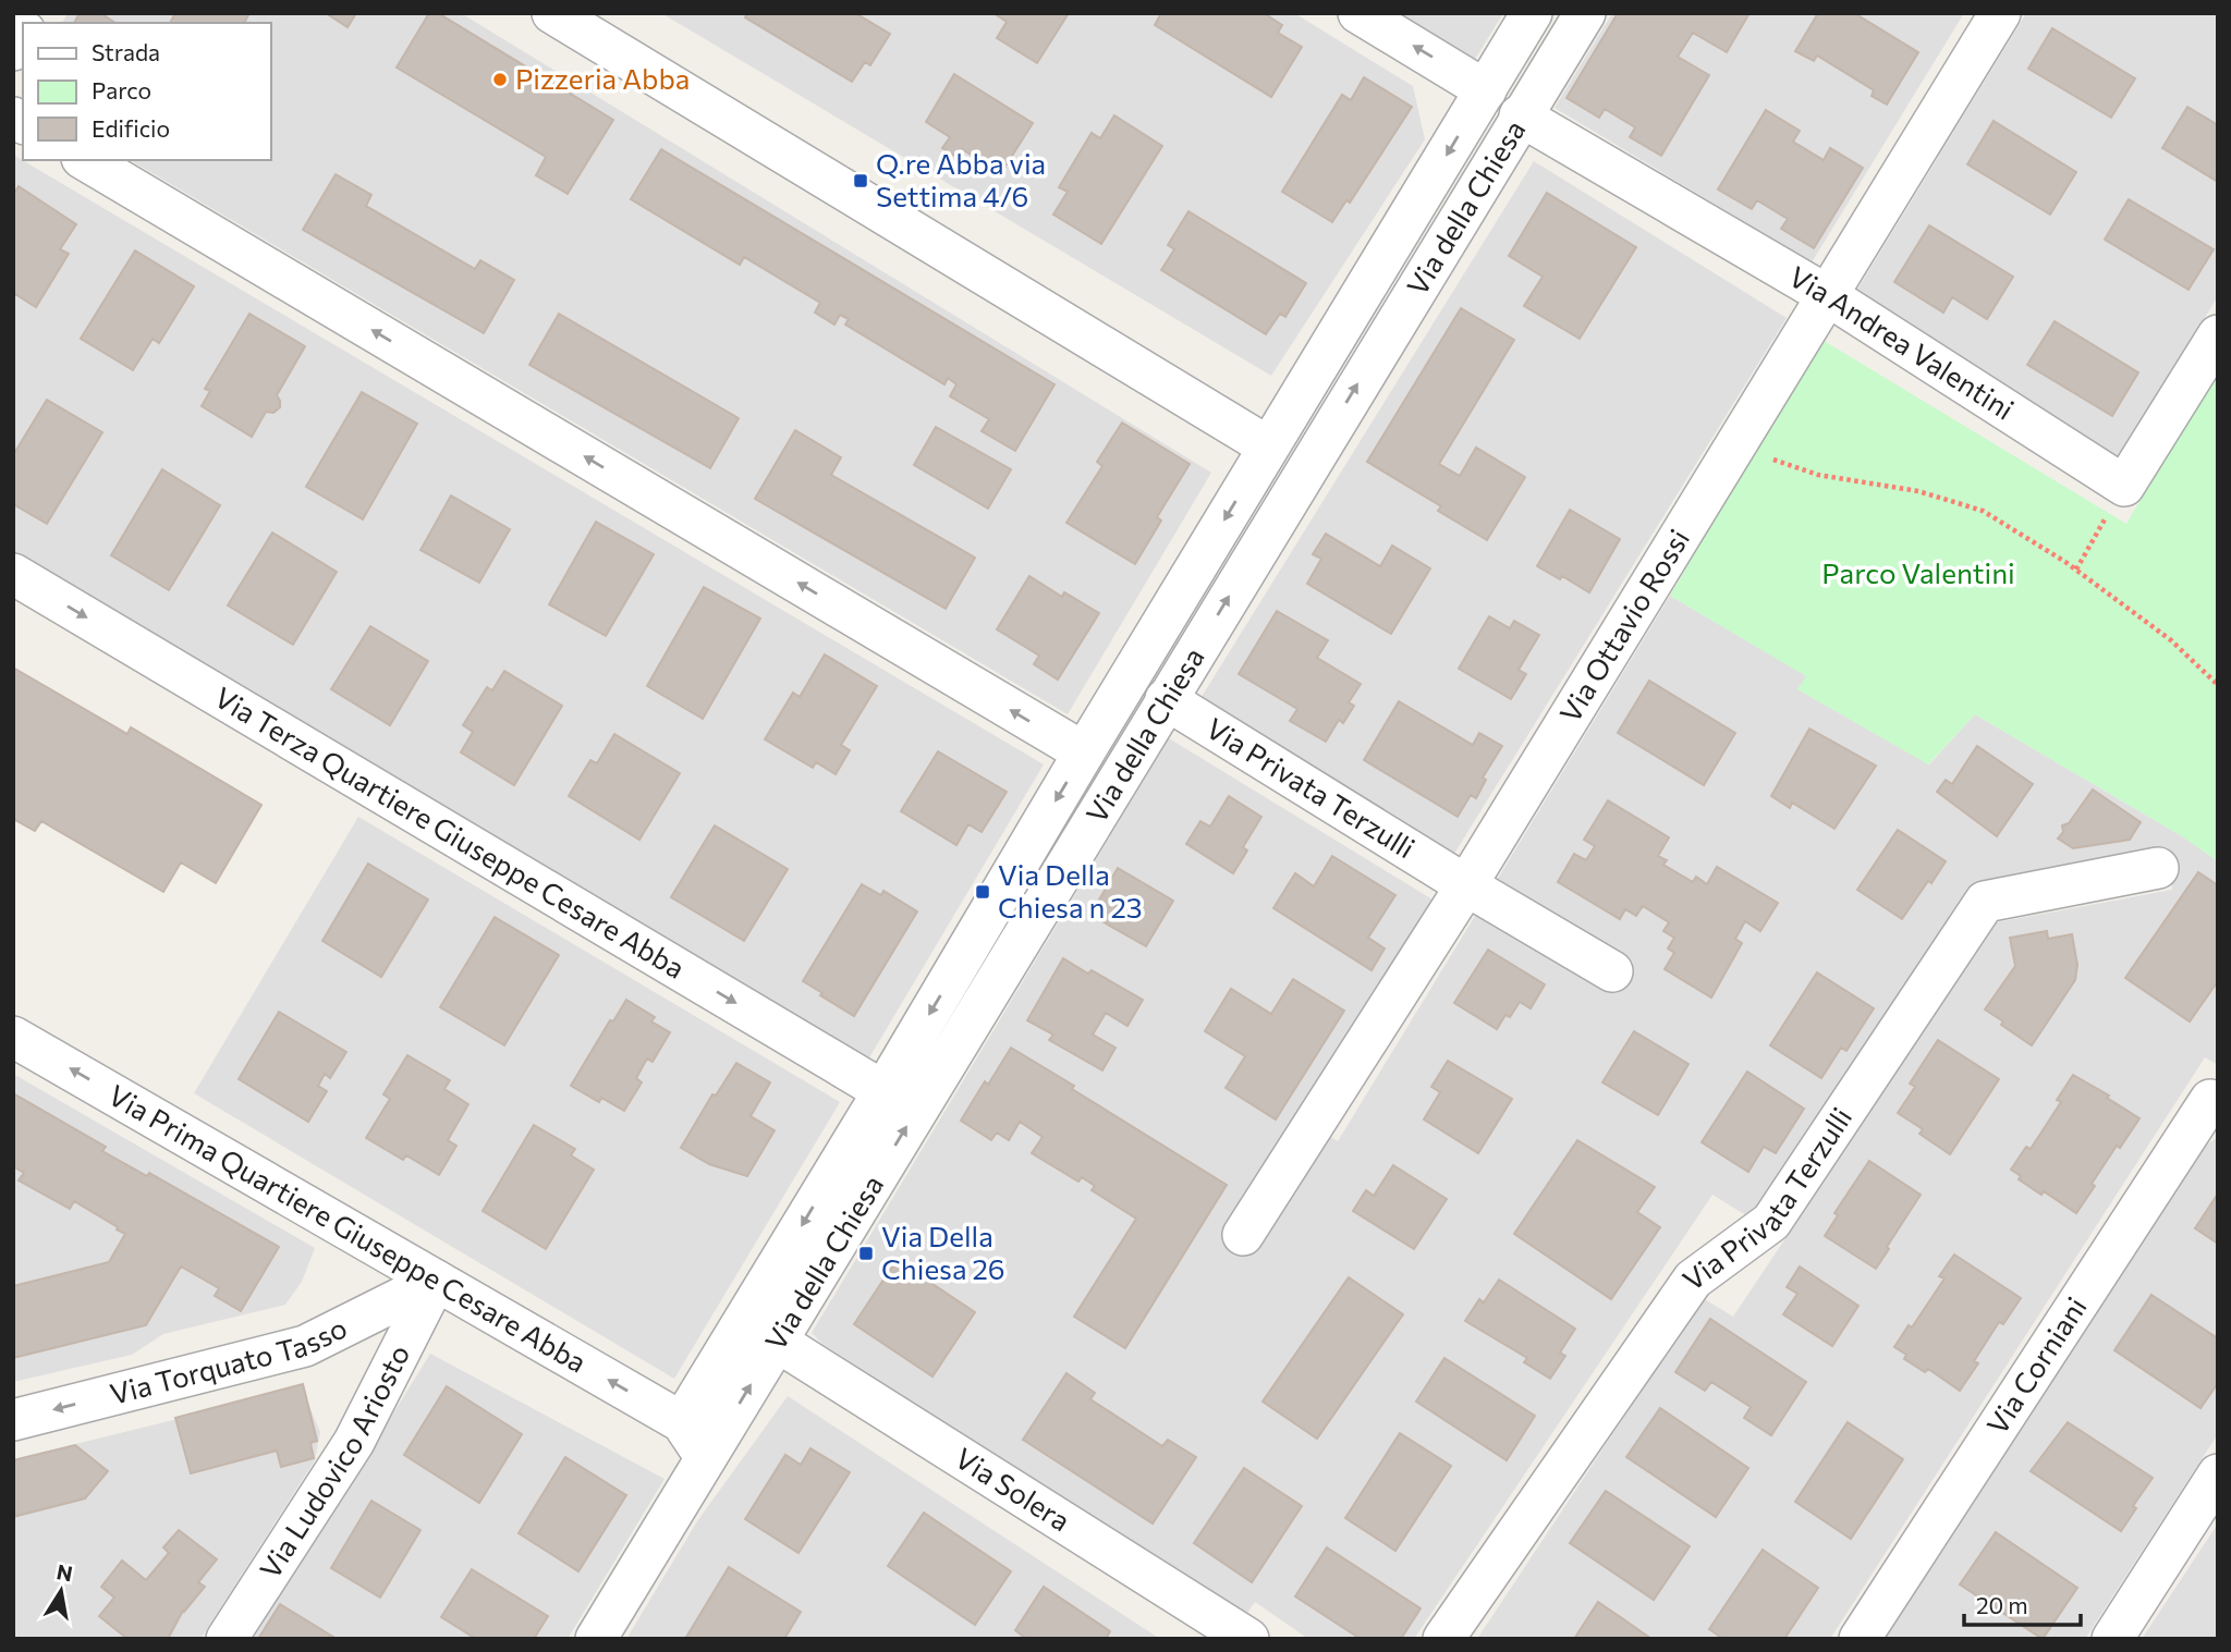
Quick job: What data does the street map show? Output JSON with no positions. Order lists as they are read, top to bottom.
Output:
{
  "streets": {
    "street": [
      "Via della Chiesa",
      "Via Andrea Valentini",
      "Via Ottavio Rossi",
      "Via Privata Terzulli",
      "Via Terza Quartiere Giuseppe Cesare Abba",
      "Via Prima Quartiere Giuseppe Cesare Abba",
      "Via Torquato Tasso",
      "Via Corniani",
      "Via Ludovico Ariosto",
      "Via Solera"
    ]
  },
  "crossings": [
    ["Via della Chiesa", "Via Andrea Valentini"],
    ["Via della Chiesa", "Via Privata Terzulli"],
    ["Via della Chiesa", "Via Terza Quartiere Giuseppe Cesare Abba"],
    ["Via della Chiesa", "Via Prima Quartiere Giuseppe Cesare Abba"],
    ["Via della Chiesa", "Via Solera"],
    ["Via Andrea Valentini", "Via Ottavio Rossi"],
    ["Via Ottavio Rossi", "Via Privata Terzulli"],
    ["Via Prima Quartiere Giuseppe Cesare Abba", "Via Torquato Tasso"],
    ["Via Prima Quartiere Giuseppe Cesare Abba", "Via Ludovico Ariosto"],
    ["Via Torquato Tasso", "Via Ludovico Ariosto"]
  ],
  "one_way": ["Via Terza Quartiere Giuseppe Cesare Abba", "Via Prima Quartiere Giuseppe Cesare Abba", "Via Torquato Tasso"],
  "parks": ["Parco Valentini"],
  "places": {
    "other": ["Pizzeria Abba"],
    "transit": ["Q.re Abba via Settima 4/6", "Via Della Chiesa n 23", "Via Della Chiesa 26"]
  },
  "legend": ["Strada", "Parco", "Edificio"],
  "scale_bar": "20 m",
  "north": "top"
}
